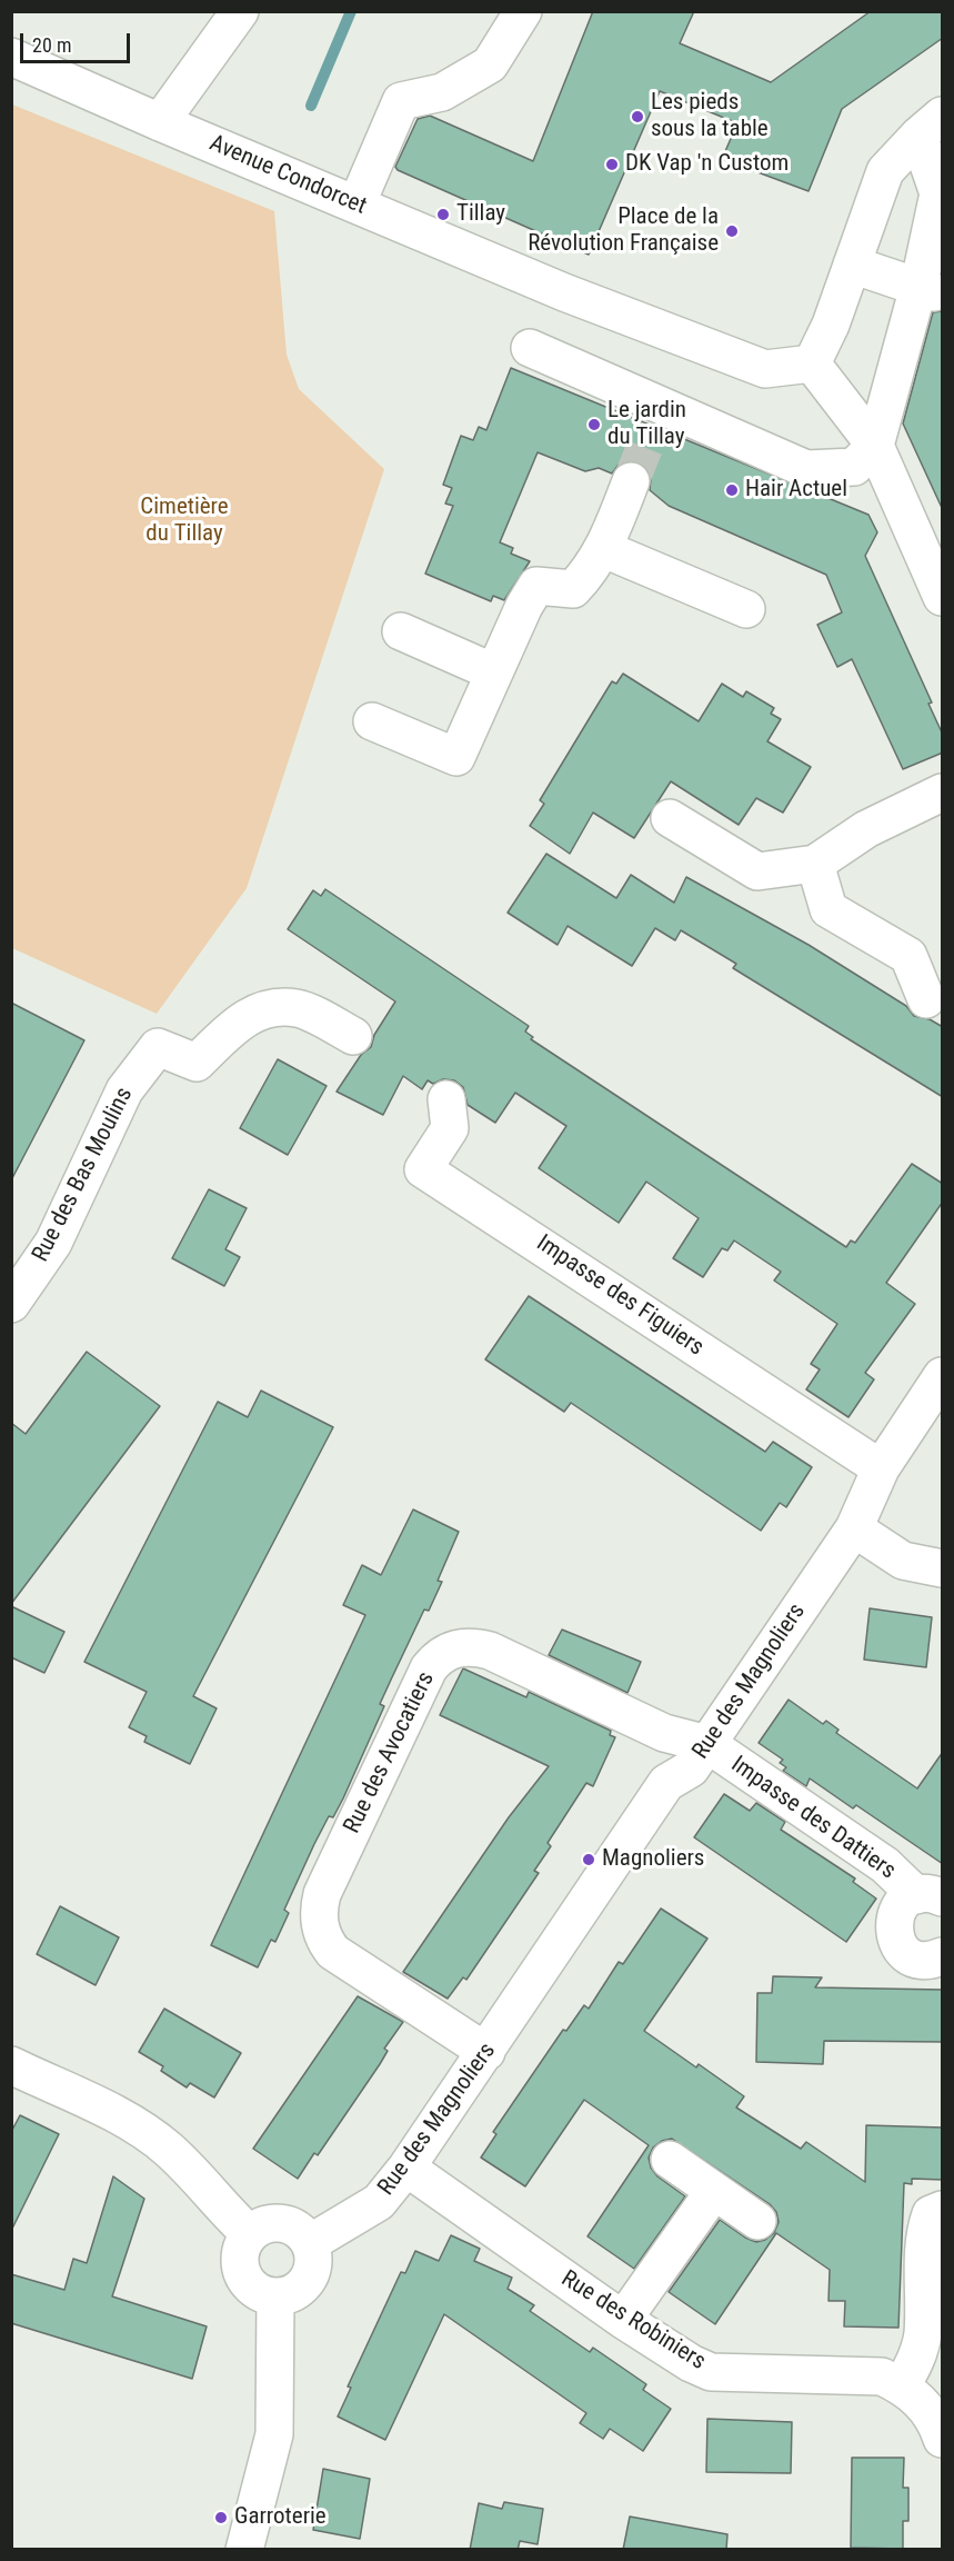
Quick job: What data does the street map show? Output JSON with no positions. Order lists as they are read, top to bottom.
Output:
{
  "streets": {
    "street": [
      "Avenue Condorcet",
      "Rue des Bas Moulins",
      "Impasse des Figuiers",
      "Rue des Magnoliers",
      "Rue des Avocatiers",
      "Impasse des Dattiers",
      "Rue des Robiniers"
    ]
  },
  "crossings": [
    ["Impasse des Figuiers", "Rue des Magnoliers"],
    ["Rue des Magnoliers", "Rue des Avocatiers"],
    ["Rue des Magnoliers", "Impasse des Dattiers"],
    ["Rue des Magnoliers", "Rue des Robiniers"],
    ["Rue des Avocatiers", "Impasse des Dattiers"]
  ],
  "parks": ["Cimetière du Tillay"],
  "places": [
    "Les pieds sous la table",
    "DK Vap 'n Custom",
    "Tillay",
    "Place de la Révolution Française",
    "Le jardin du Tillay",
    "Hair Actuel",
    "Magnoliers",
    "Garroterie"
  ],
  "scale_bar": "20 m"
}
